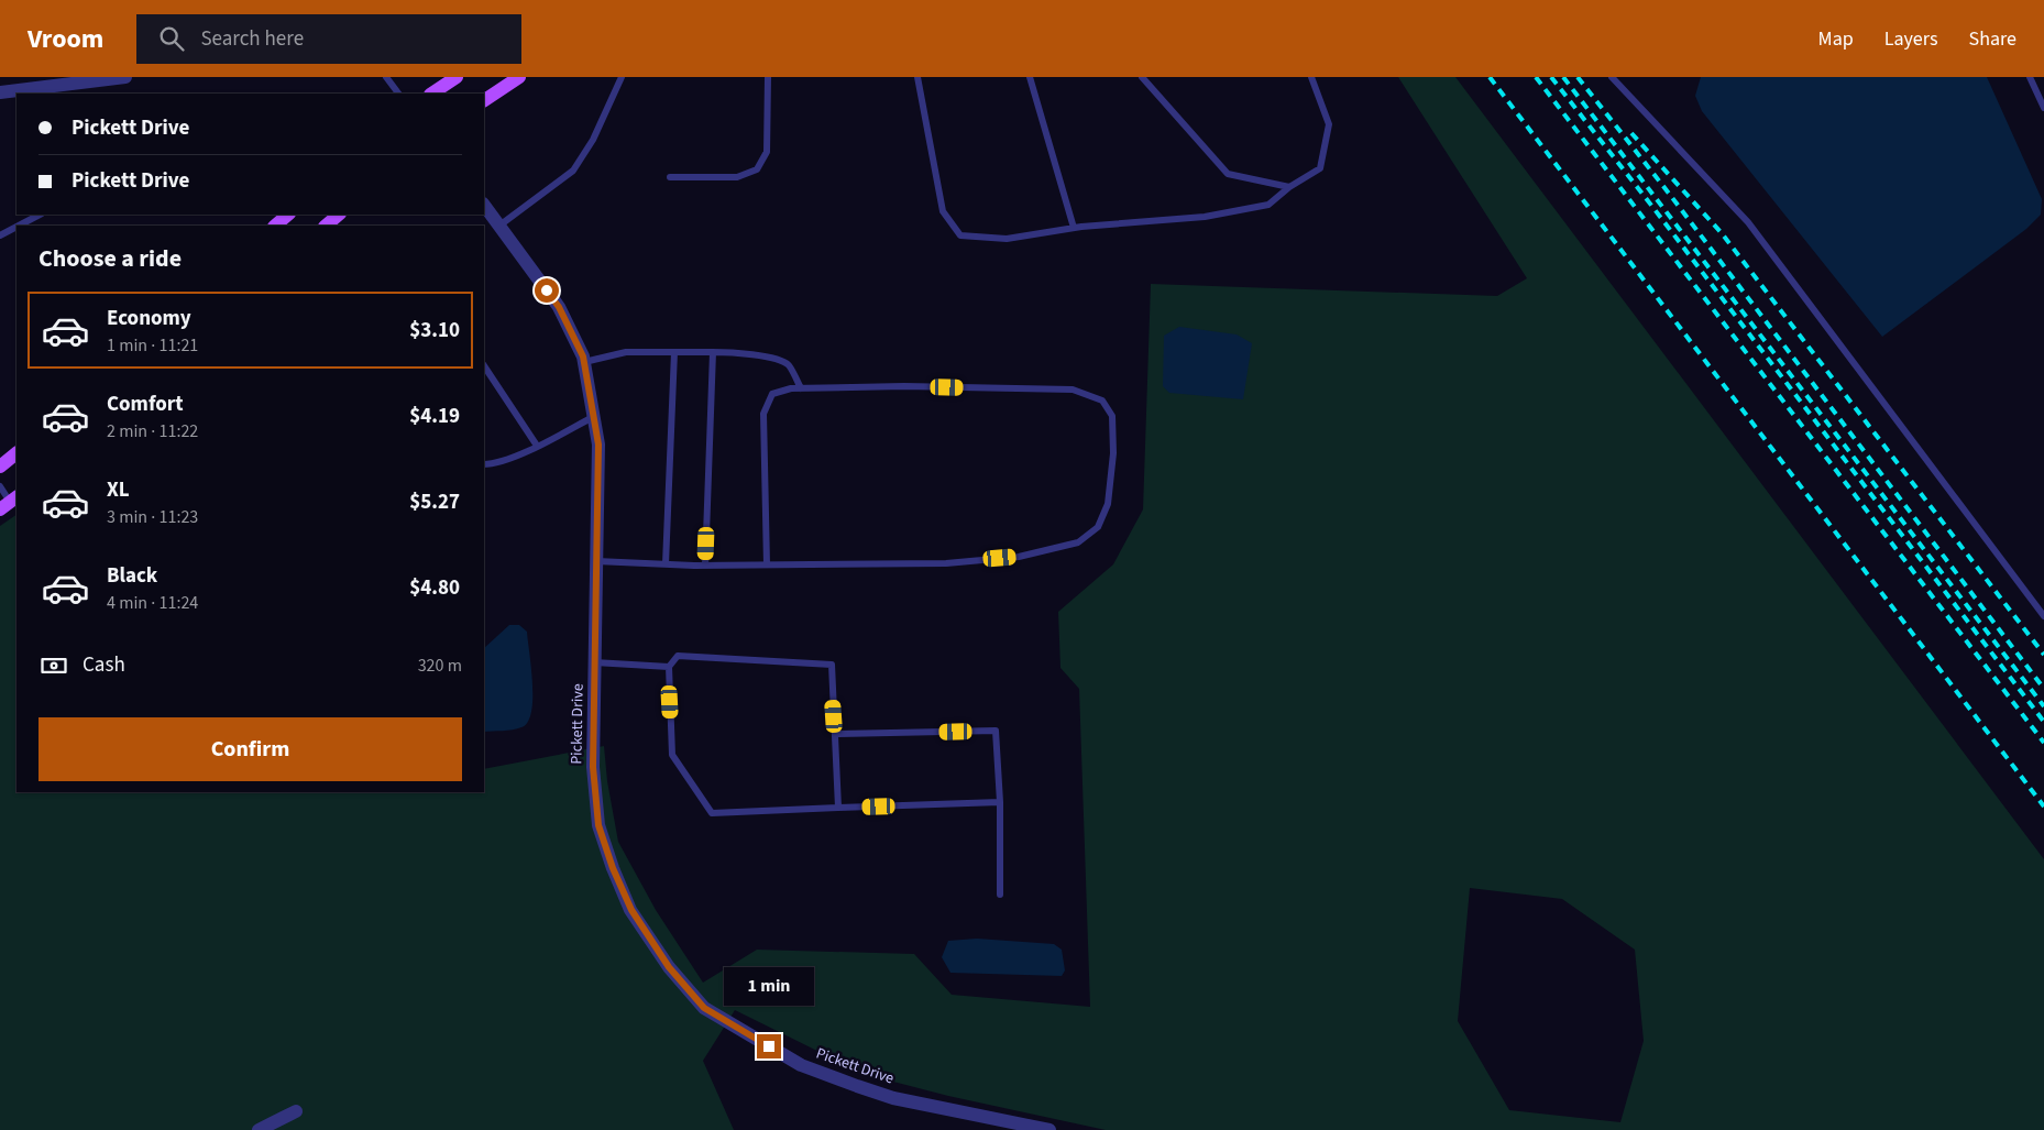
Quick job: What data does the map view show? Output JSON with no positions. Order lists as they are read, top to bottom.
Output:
{
  "streets": {
    "street": ["Pickett Drive"]
  },
  "page": {
    "header": "Vroom",
    "search": "Search here",
    "nav": ["Map", "Layers", "Share"],
    "banner": ["Pickett Drive", "Pickett Drive"],
    "heading": "Choose a ride",
    "list": [
      {
        "name": "Economy",
        "note": "1 min · 11:21",
        "value": "$3.10"
      },
      {
        "name": "Comfort",
        "note": "2 min · 11:22",
        "value": "$4.19"
      },
      {
        "name": "XL",
        "note": "3 min · 11:23",
        "value": "$5.27"
      },
      {
        "name": "Black",
        "note": "4 min · 11:24",
        "value": "$4.80"
      }
    ],
    "pay": ["Cash", "320 m"],
    "buttons": "Confirm",
    "bubble": "1 min"
  }
}
